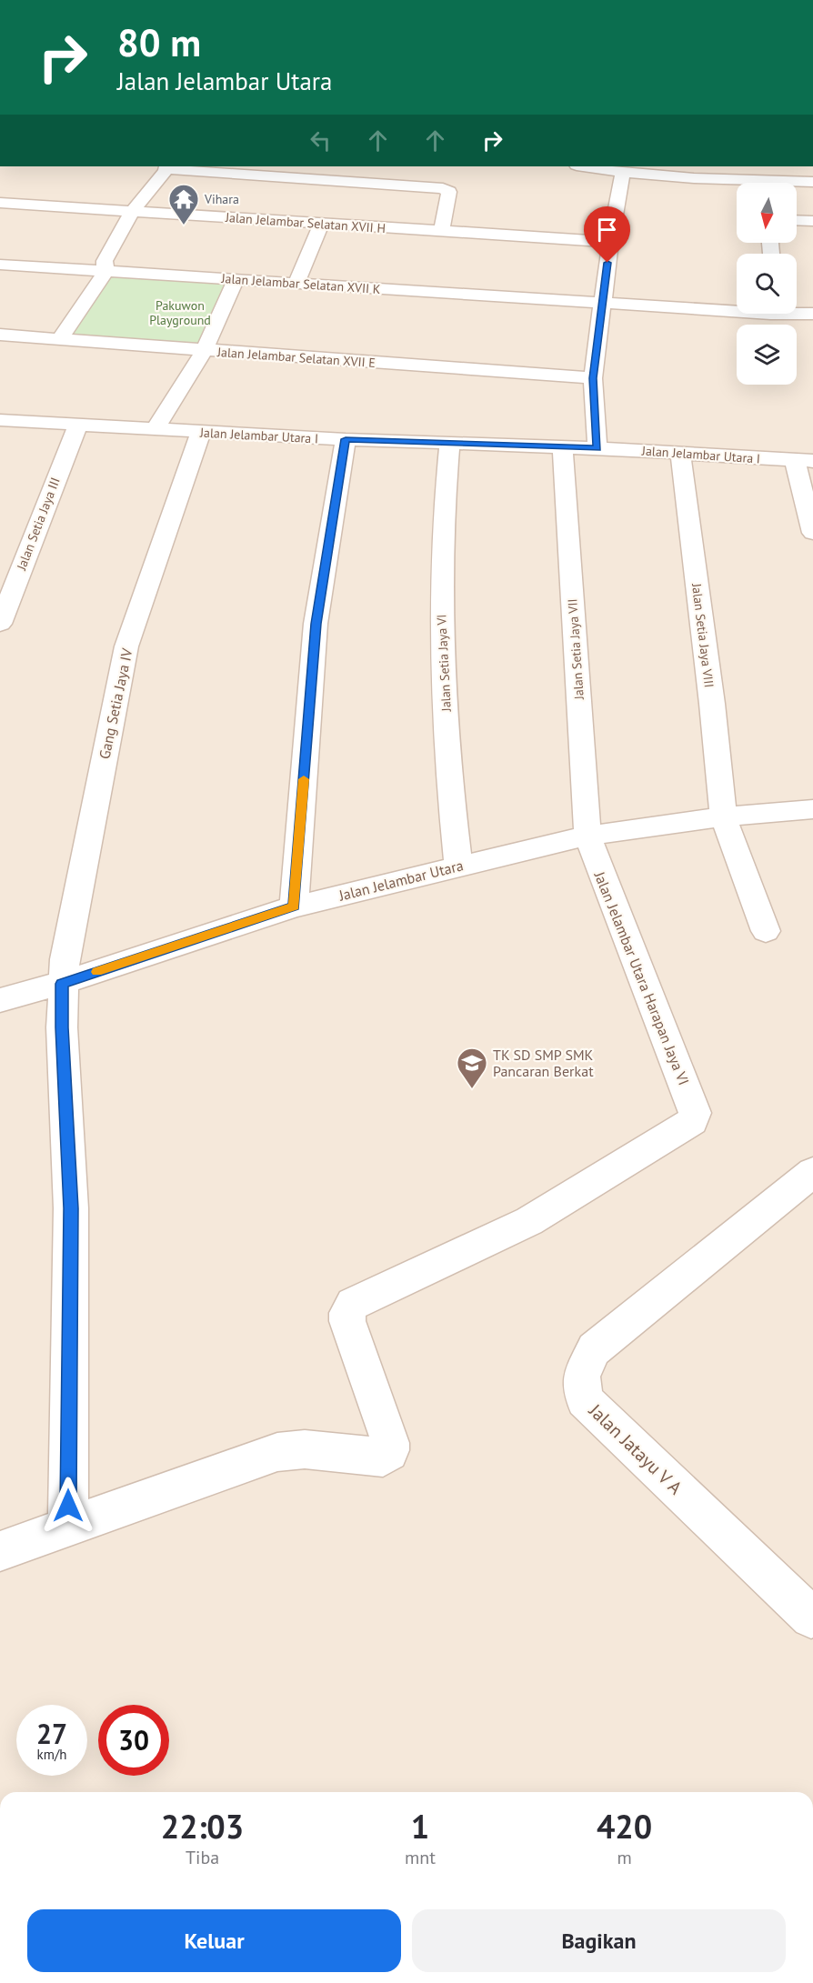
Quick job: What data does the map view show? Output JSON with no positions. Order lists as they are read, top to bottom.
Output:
{
  "streets": {
    "street": [
      "Jalan Jelambar Selatan XVII H",
      "Jalan Jelambar Selatan XVII K",
      "Jalan Jelambar Selatan XVII E",
      "Jalan Jelambar Utara I",
      "Jalan Setia Jaya III",
      "Jalan Setia Jaya VIII",
      "Jalan Setia Jaya VII",
      "Jalan Setia Jaya VI",
      "Gang Setia Jaya IV",
      "Jalan Jelambar Utara",
      "Jalan Jelambar Utara Harapan Jaya VI",
      "Jalan Jatayu V A"
    ]
  },
  "crossings": [
    ["Jalan Jelambar Utara I", "Jalan Setia Jaya III"],
    ["Jalan Jelambar Utara I", "Jalan Setia Jaya VIII"],
    ["Jalan Jelambar Utara I", "Jalan Setia Jaya VII"],
    ["Jalan Jelambar Utara I", "Jalan Setia Jaya VI"],
    ["Jalan Jelambar Utara I", "Gang Setia Jaya IV"],
    ["Jalan Setia Jaya VIII", "Jalan Jelambar Utara"],
    ["Jalan Setia Jaya VII", "Jalan Jelambar Utara"],
    ["Jalan Setia Jaya VII", "Jalan Jelambar Utara Harapan Jaya VI"],
    ["Jalan Setia Jaya VI", "Jalan Jelambar Utara"],
    ["Gang Setia Jaya IV", "Jalan Jelambar Utara"],
    ["Gang Setia Jaya IV", "Jalan Jelambar Utara Harapan Jaya VI"],
    ["Jalan Jelambar Utara", "Jalan Jelambar Utara Harapan Jaya VI"]
  ],
  "parks": ["Pakuwon Playground"],
  "places": {
    "temple": ["Vihara"],
    "school or university": ["TK SD SMP SMK Pancaran Berkat"]
  },
  "north": "bottom",
  "page": {
    "turn": ["80 m", "Jalan Jelambar Utara"],
    "speed": "27 km/h",
    "limit": "30",
    "eta": [
      "22:03",
      "Tiba",
      "1",
      "mnt",
      "420",
      "m"
    ],
    "buttons": ["Keluar", "Bagikan"]
  }
}
